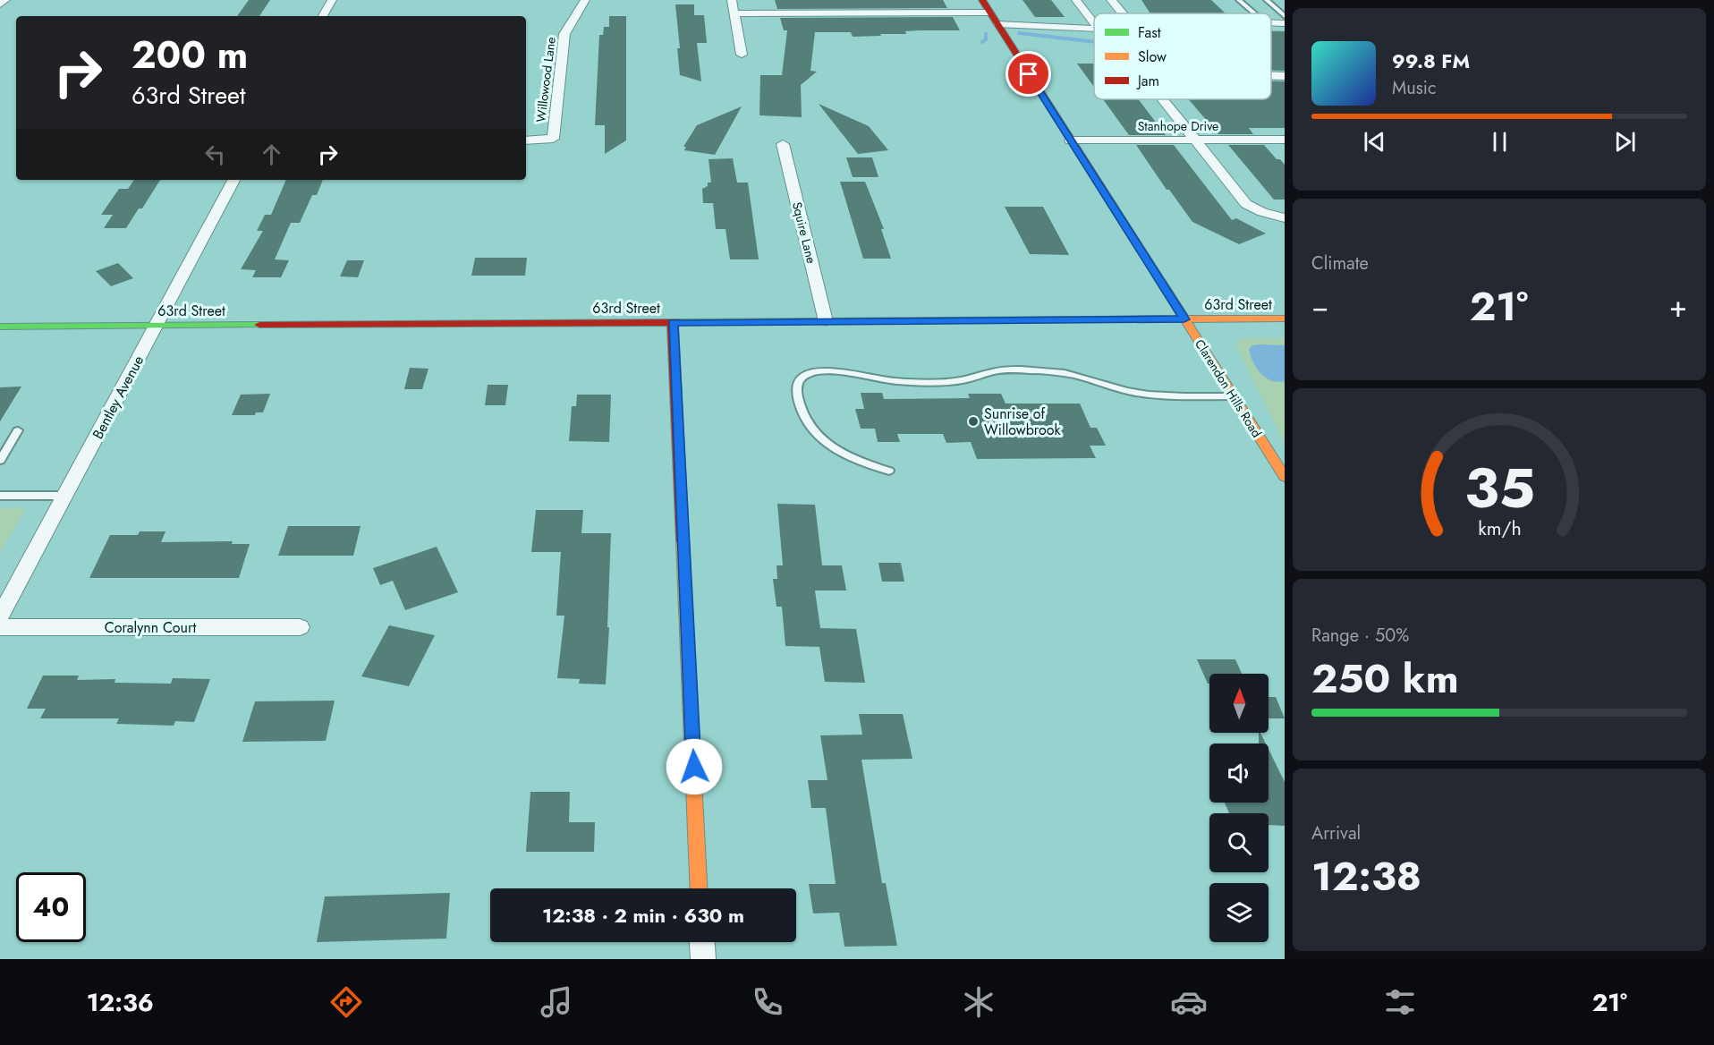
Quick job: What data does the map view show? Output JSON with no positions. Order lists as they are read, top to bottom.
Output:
{
  "streets": {
    "street": [
      "Willowood Lane",
      "Stanhope Drive",
      "Squire Lane",
      "63rd Street",
      "Clarendon Hills Road",
      "Bentley Avenue",
      "Coralynn Court"
    ]
  },
  "crossings": [
    ["Stanhope Drive", "Clarendon Hills Road"],
    ["Squire Lane", "63rd Street"],
    ["63rd Street", "Clarendon Hills Road"],
    ["63rd Street", "Bentley Avenue"]
  ],
  "places": ["Sunrise of Willowbrook"],
  "legend": ["Fast", "Slow", "Jam"],
  "north": "top",
  "page": {
    "turn": ["200 m", "63rd Street"],
    "song": ["99.8 FM", "Music"],
    "tile": [
      "Climate",
      ["Range · 50%", "250 km"],
      ["Arrival", "12:38"]
    ],
    "heat": ["−", "21°", "+"],
    "limit": "40",
    "trip": "12:38 · 2 min · 630 m",
    "tabs": ["12:36", "21°"],
    "gauge": ["35", "km/h"]
  }
}
